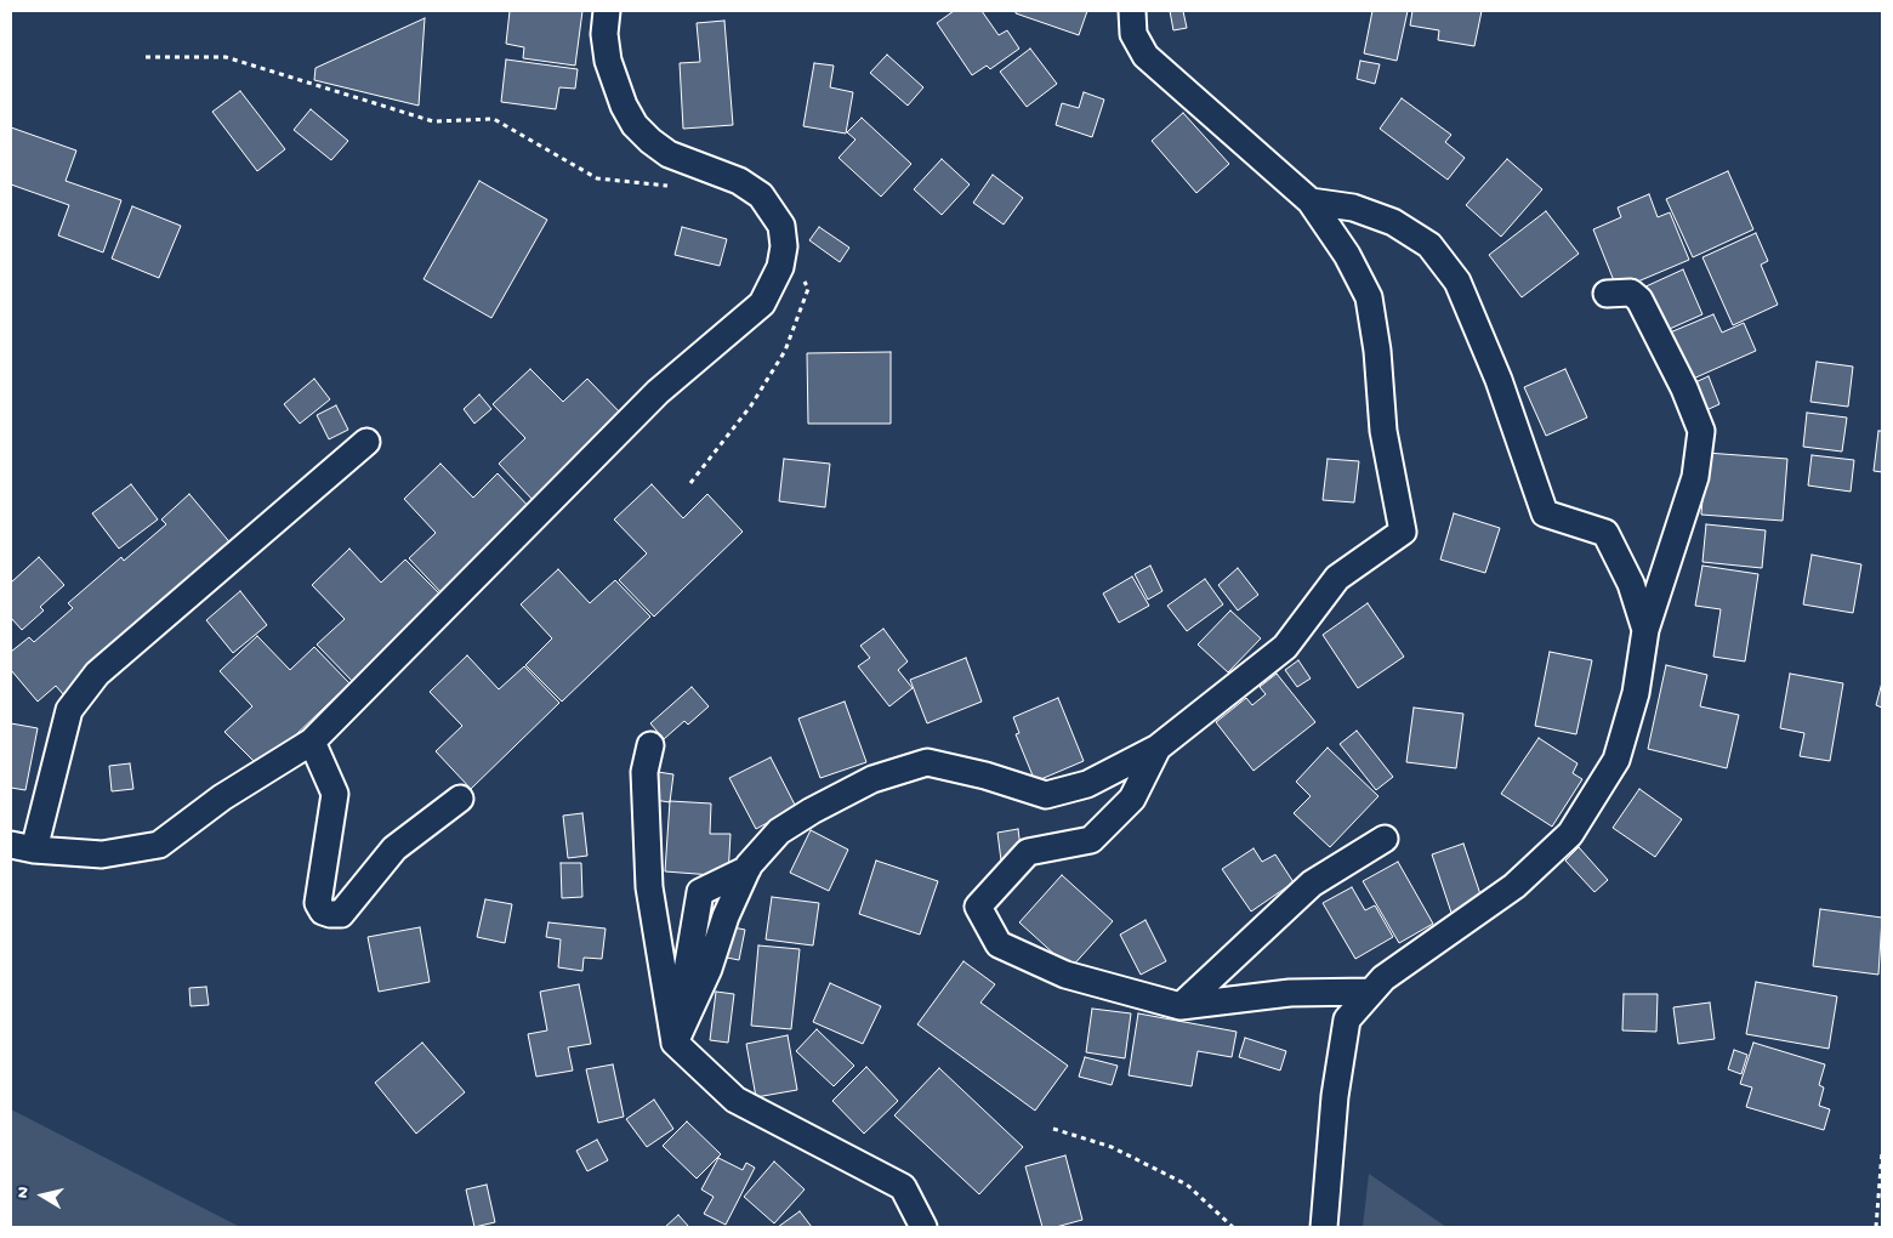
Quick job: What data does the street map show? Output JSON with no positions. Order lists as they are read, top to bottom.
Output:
{
  "north": "left"
}
